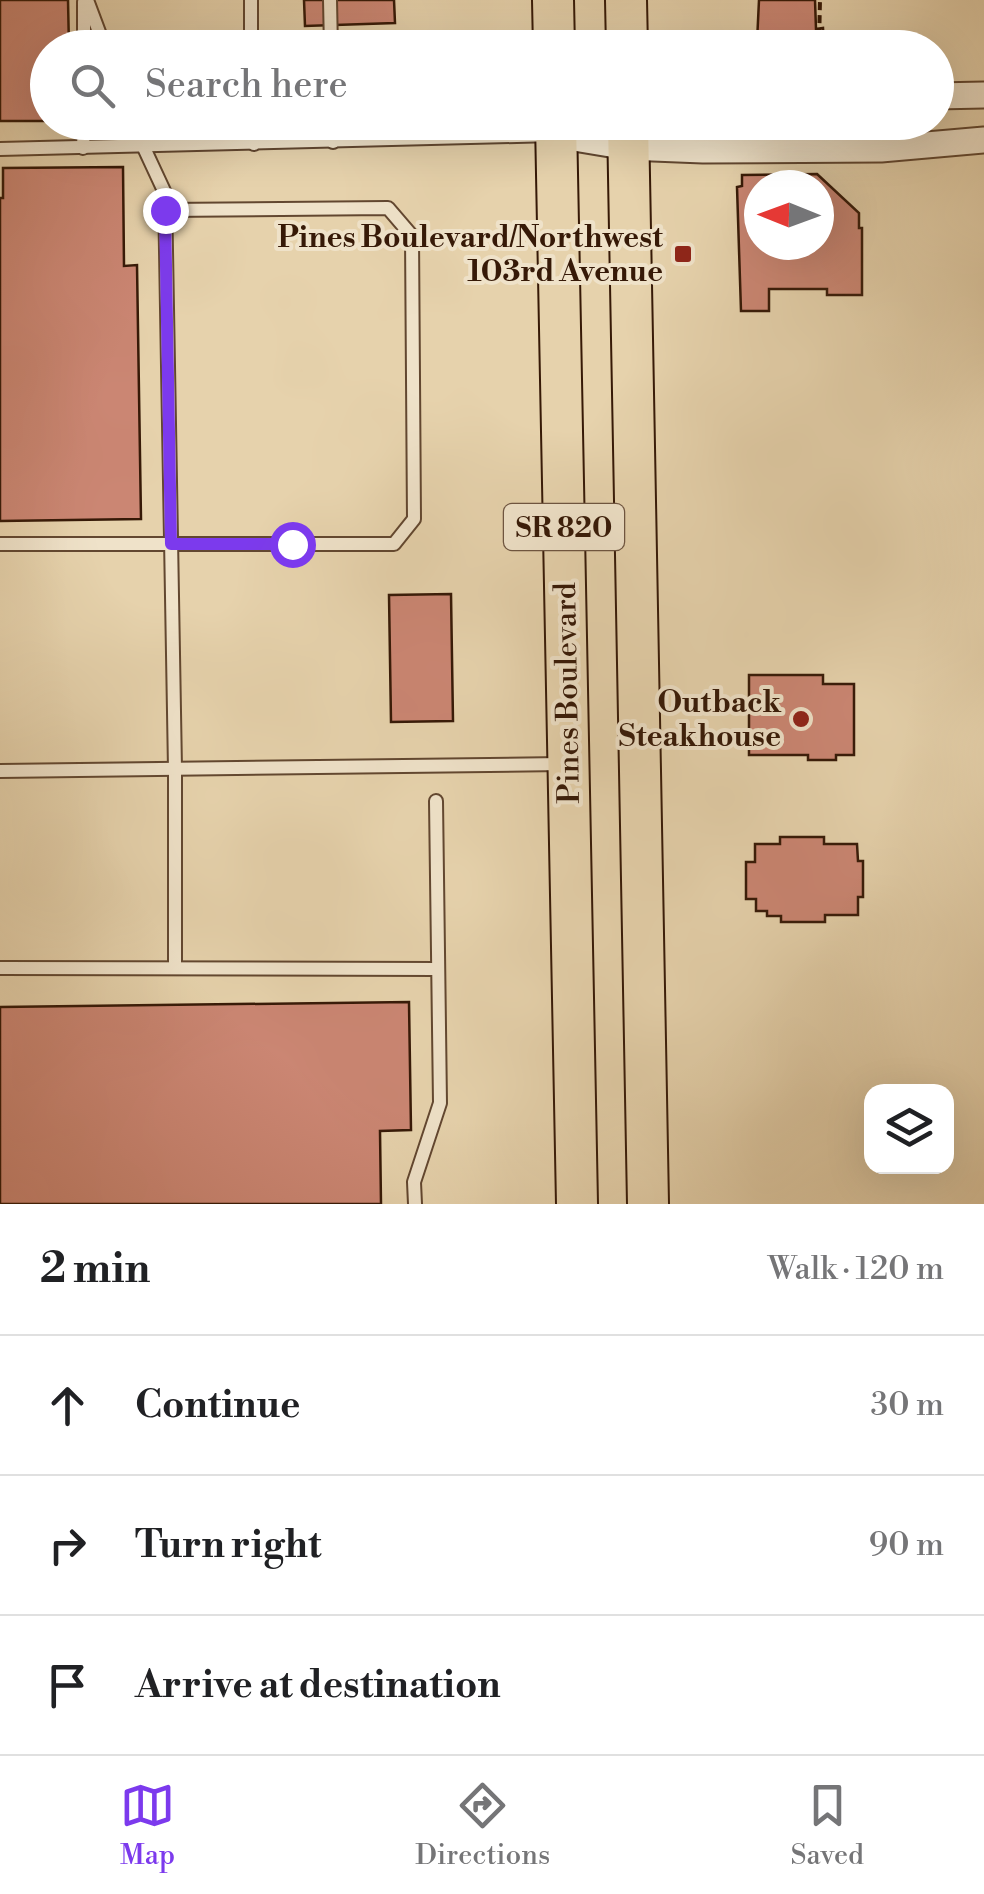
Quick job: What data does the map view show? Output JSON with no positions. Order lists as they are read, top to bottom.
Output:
{
  "streets": {
    "highway": ["SR 820", "Pines Boulevard"]
  },
  "places": {
    "transit": ["Pines Boulevard/Northwest 103rd Avenue"],
    "other": ["Outback Steakhouse"]
  },
  "north": "left",
  "page": {
    "search": "Search here",
    "heading": ["2 min", "Walk · 120 m"],
    "list": [
      ["Continue", "30 m"],
      ["Turn right", "90 m"],
      "Arrive at destination"
    ],
    "nav": ["Map", "Directions", "Saved"]
  }
}
